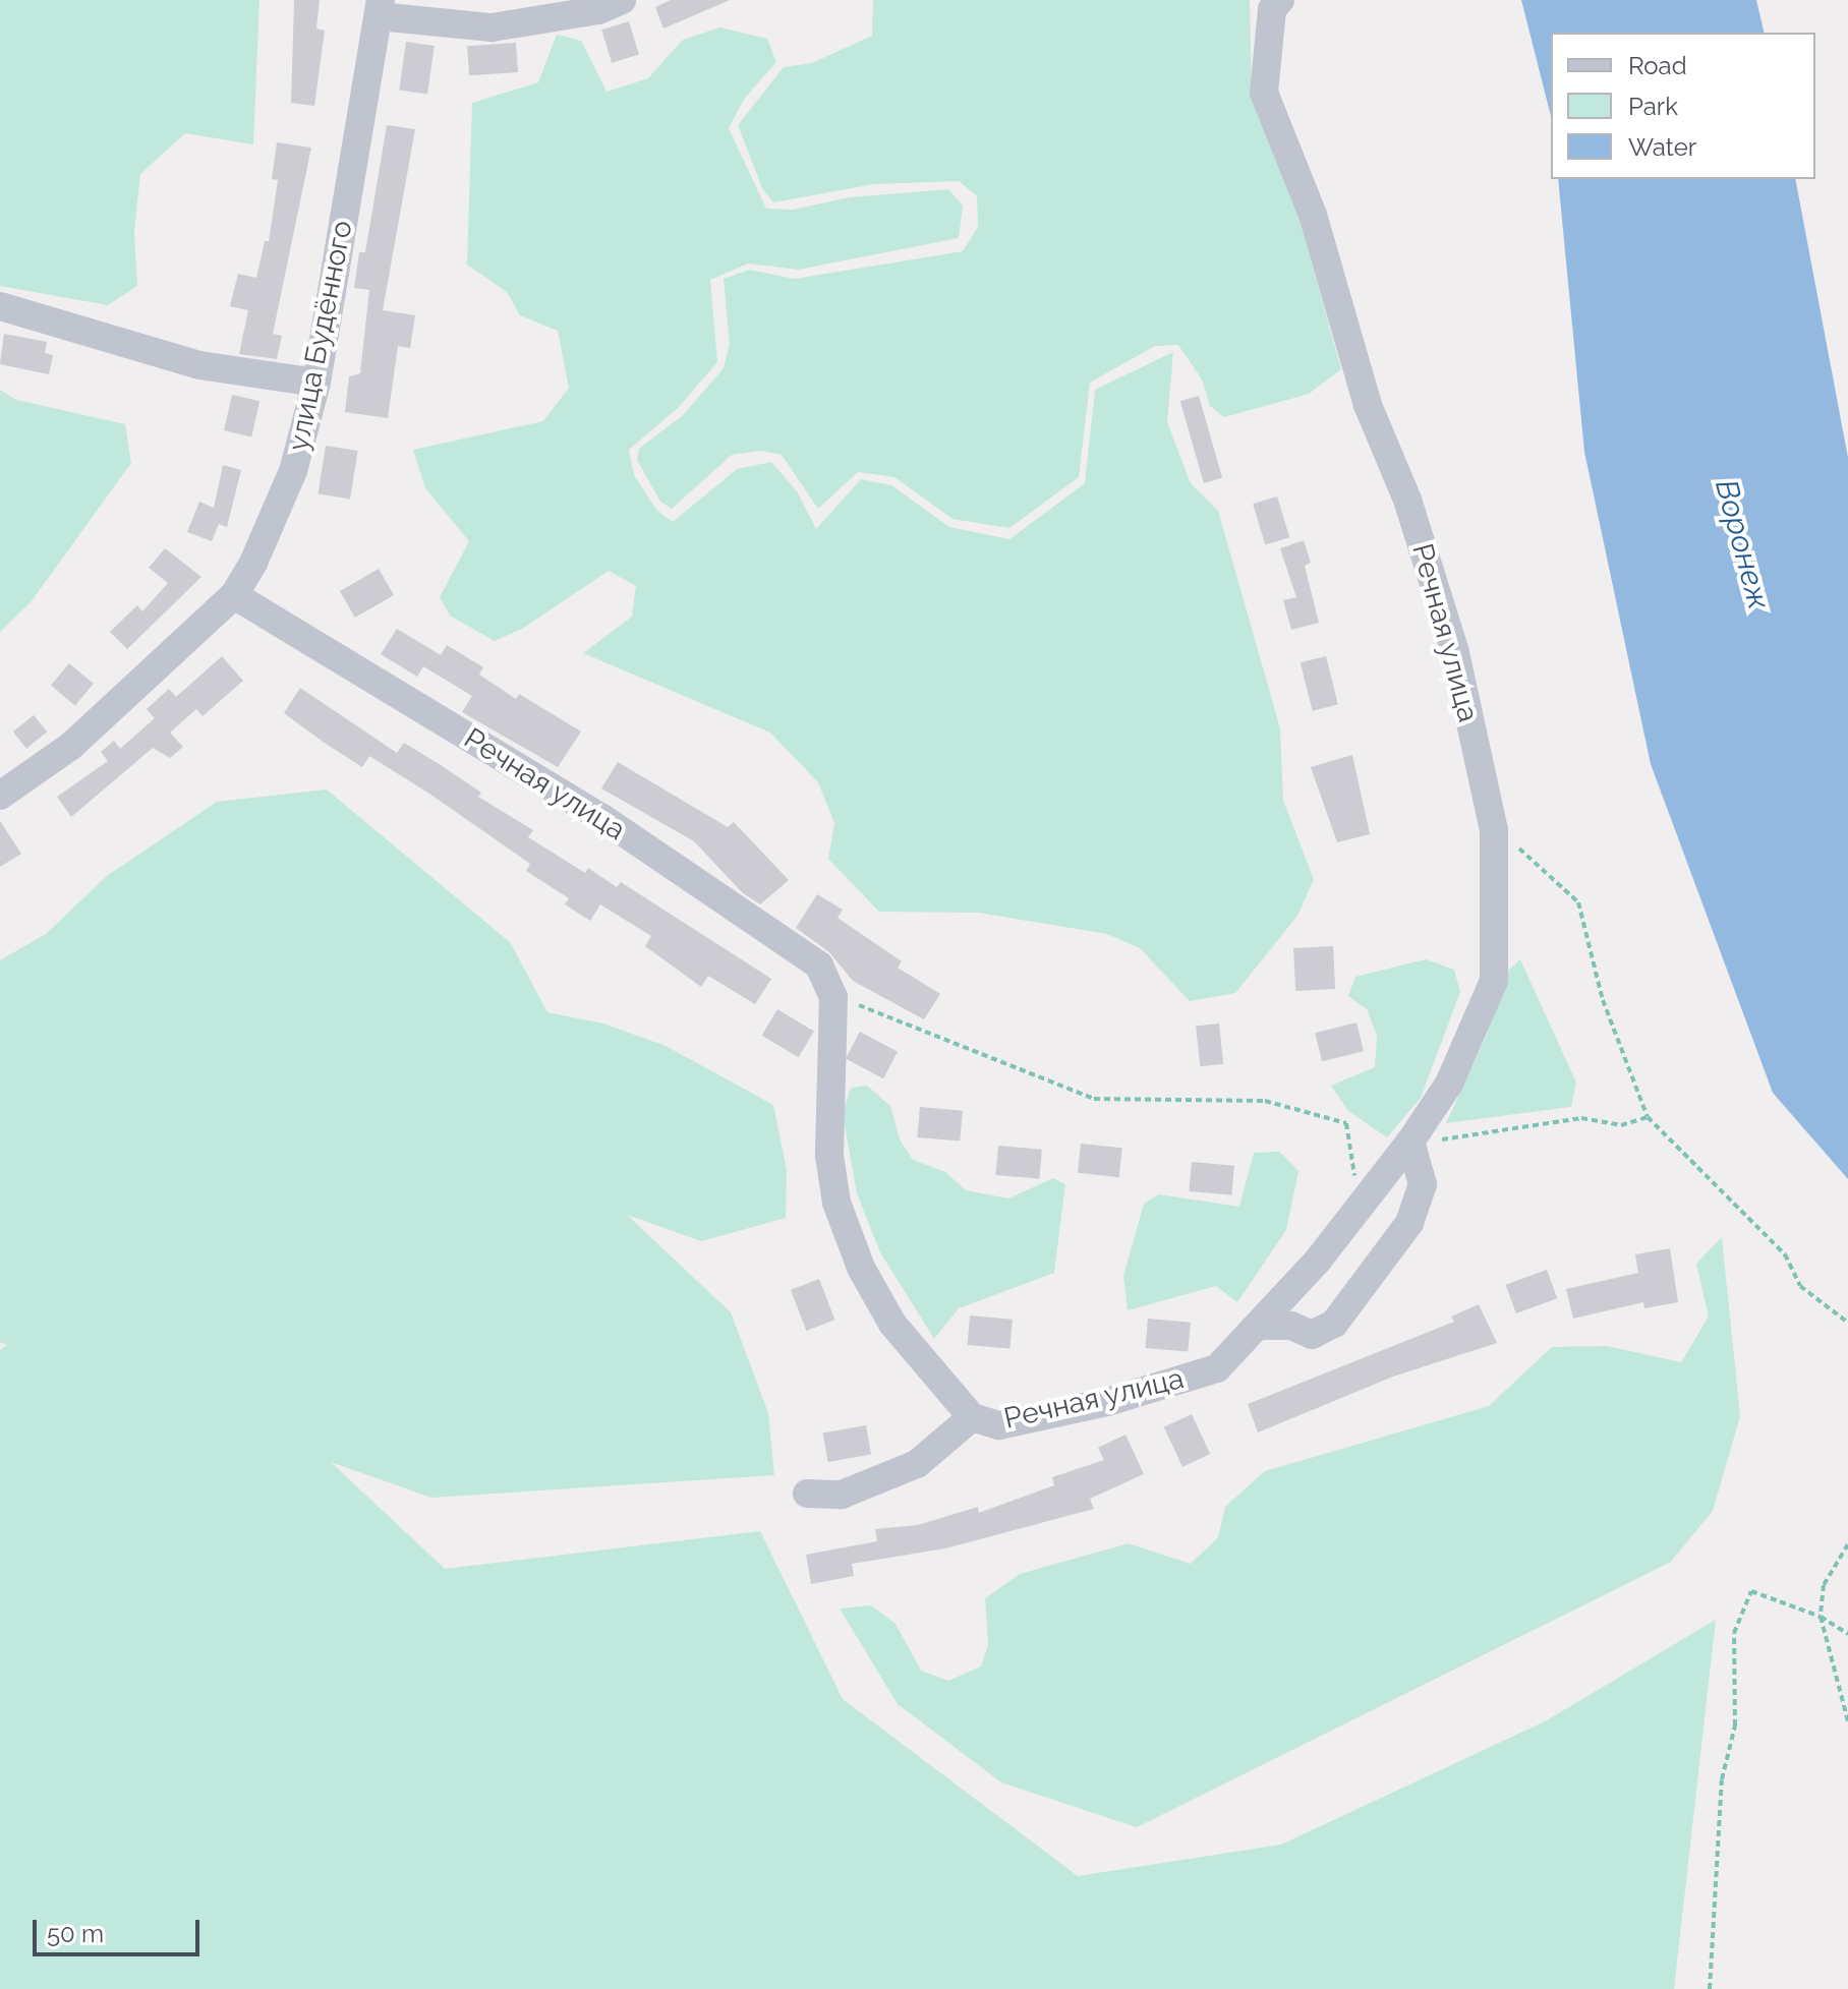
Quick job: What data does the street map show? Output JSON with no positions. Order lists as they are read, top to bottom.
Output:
{
  "streets": {
    "street": ["улица Будённого", "Речная улица"]
  },
  "crossings": [
    ["улица Будённого", "Речная улица"]
  ],
  "water": ["Воронеж"],
  "legend": ["Road", "Park", "Water"],
  "scale_bar": "50 m"
}
